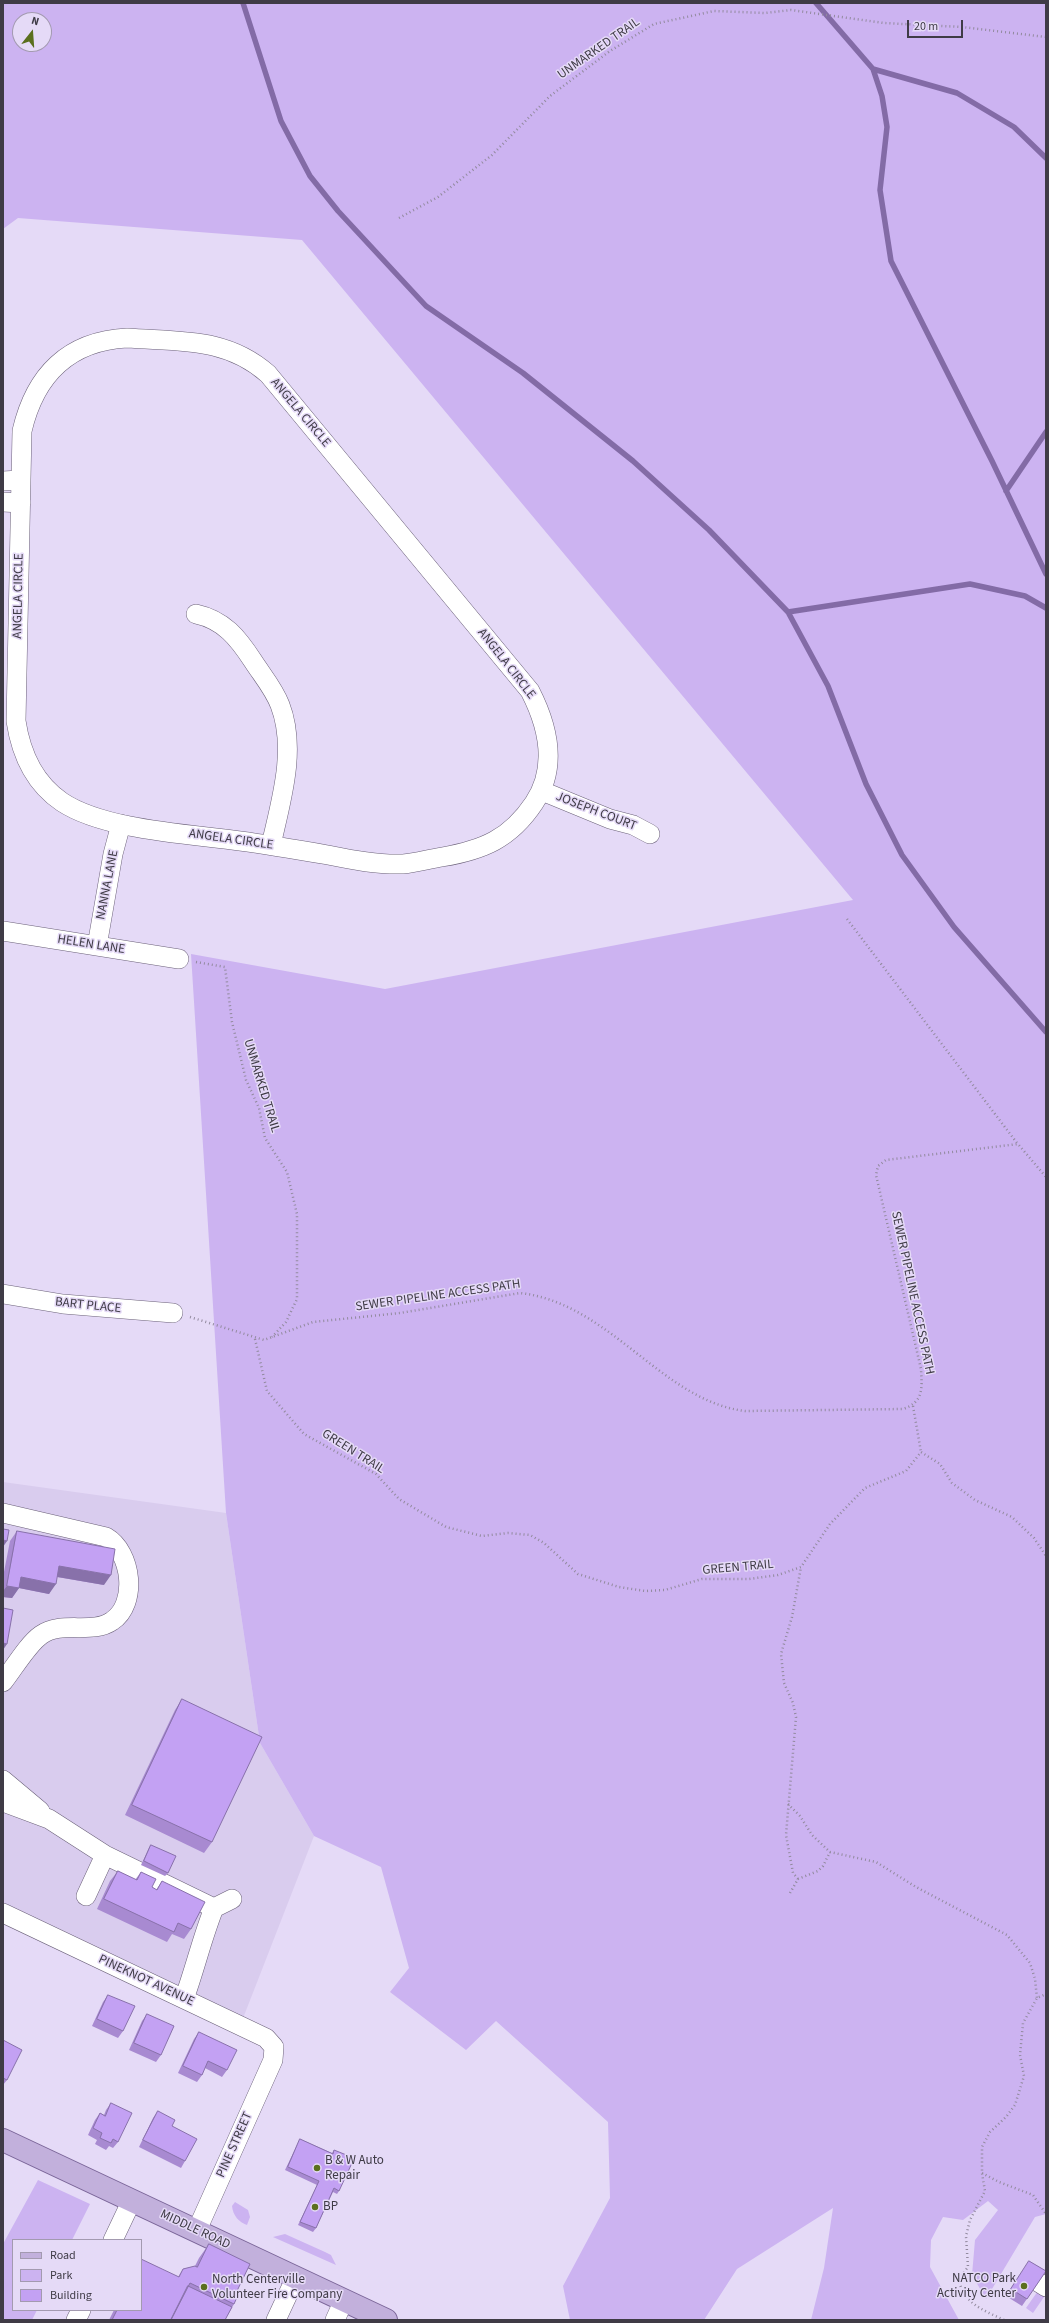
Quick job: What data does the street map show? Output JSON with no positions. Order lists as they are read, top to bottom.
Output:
{
  "streets": {
    "main road": ["MIDDLE ROAD"],
    "street": [
      "ANGELA CIRCLE",
      "JOSEPH COURT",
      "NANNA LANE",
      "HELEN LANE",
      "BART PLACE",
      "PINEKNOT AVENUE",
      "PINE STREET"
    ],
    "path": ["UNMARKED TRAIL", "SEWER PIPELINE ACCESS PATH", "GREEN TRAIL"]
  },
  "crossings": [
    ["UNMARKED TRAIL", "HELEN LANE"],
    ["UNMARKED TRAIL", "SEWER PIPELINE ACCESS PATH"],
    ["ANGELA CIRCLE", "JOSEPH COURT"],
    ["ANGELA CIRCLE", "NANNA LANE"],
    ["NANNA LANE", "HELEN LANE"],
    ["SEWER PIPELINE ACCESS PATH", "BART PLACE"],
    ["SEWER PIPELINE ACCESS PATH", "GREEN TRAIL"],
    ["PINEKNOT AVENUE", "PINE STREET"],
    ["PINE STREET", "MIDDLE ROAD"]
  ],
  "places": [
    "B & W Auto Repair",
    "BP",
    "NATCO Park Activity Center",
    "North Centerville Volunteer Fire Company"
  ],
  "legend": ["Road", "Park", "Building"],
  "scale_bar": "20 m",
  "north": "top"
}
